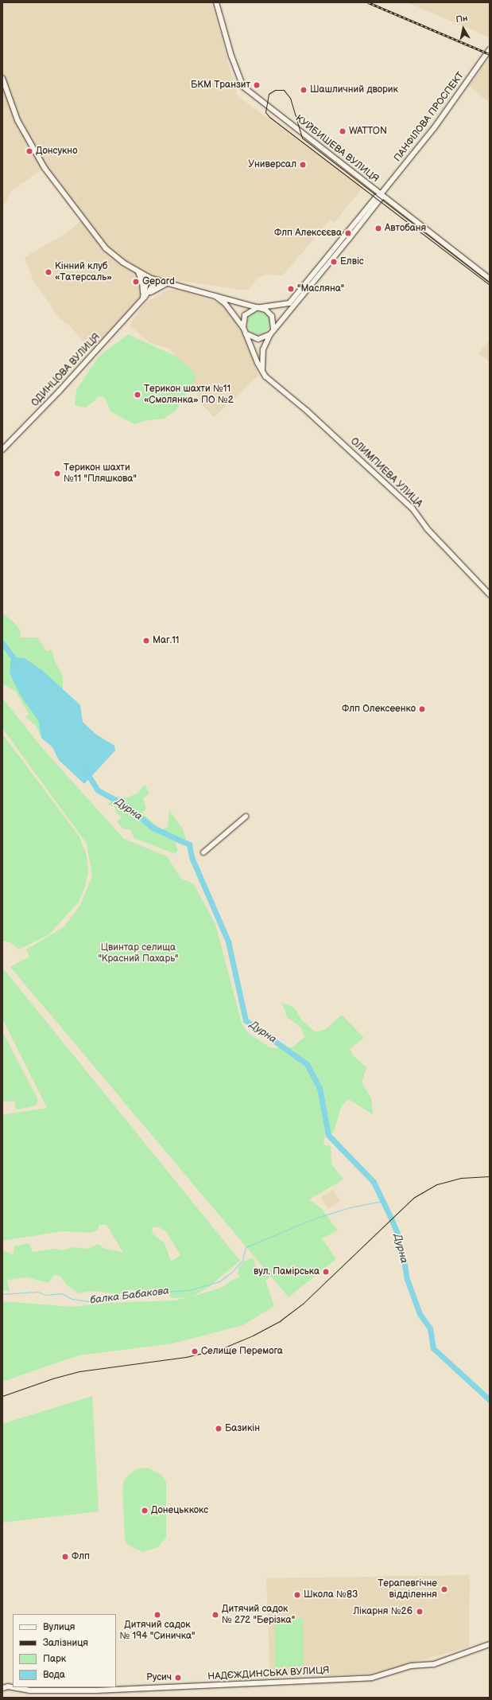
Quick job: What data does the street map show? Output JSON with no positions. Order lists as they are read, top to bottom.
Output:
{
  "streets": {
    "main road": [
      "ПАНФІЛОВА ПРОСПЕКТ",
      "КУЙБИШЕВА ВУЛИЦЯ",
      "ОДИНЦОВА ВУЛИЦЯ",
      "ОЛИМПИЕВА УЛИЦА",
      "НАДЄЖДИНСЬКА ВУЛИЦЯ"
    ]
  },
  "crossings": [
    ["ПАНФІЛОВА ПРОСПЕКТ", "КУЙБИШЕВА ВУЛИЦЯ"]
  ],
  "water": ["Дурна", "балка Бабакова"],
  "parks": ["Цвинтар селища \"Красний Пахарь\""],
  "places": [
    "БКМ Транзит",
    "Шашличний дворик",
    "WATTON",
    "Донсукно",
    "Универсал",
    "Автобаня",
    "Флп Алексєєва",
    "Елвіс",
    "Кінний клуб «Татерсаль»",
    "Gepard",
    "\"Масляна\"",
    "Терикон шахти №11 «Смолянка» ПО №2",
    "Терикон шахти №11 \"Пляшкова\"",
    "Маг.11",
    "Флп Олексеенко",
    "вул. Памірська",
    "Селище Перемога",
    "Базикін",
    "Донецьккокс",
    "Флп",
    "Терапевгічне відділення",
    "Школа №83",
    "Лікарня №26",
    "Дитячий садок № 194 \"Синичка\"",
    "Дитячий садок № 272 \"Берізка\"",
    "Русич"
  ],
  "legend": [
    "Вулиця",
    "Залізниця",
    "Парк",
    "Вода"
  ],
  "north": "top"
}
